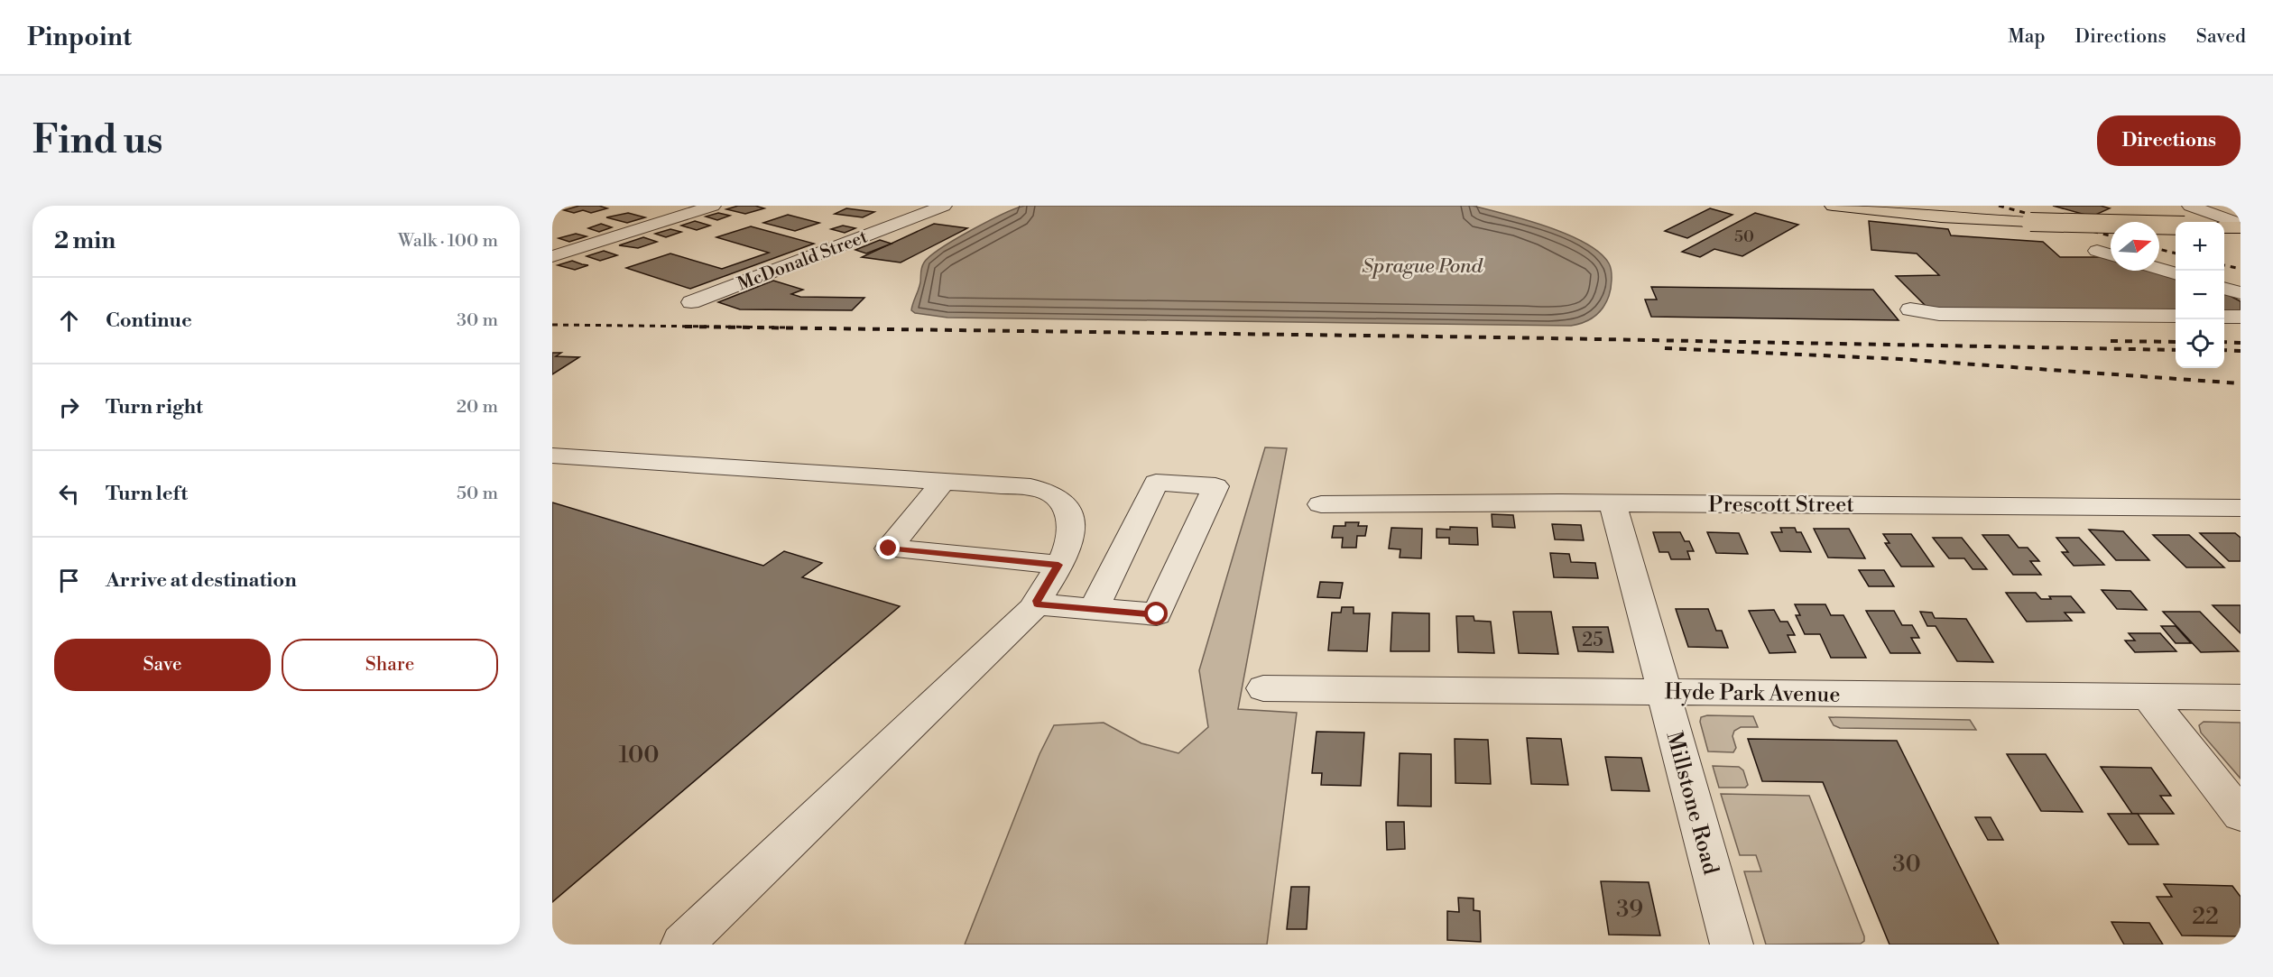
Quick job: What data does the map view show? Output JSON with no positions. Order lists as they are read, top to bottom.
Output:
{
  "streets": {
    "street": [
      "McDonald Street",
      "Prescott Street",
      "Hyde Park Avenue",
      "Millstone Road"
    ]
  },
  "crossings": [
    ["Prescott Street", "Millstone Road"],
    ["Hyde Park Avenue", "Millstone Road"]
  ],
  "water": ["Sprague Pond"],
  "house_numbers": [
    "50",
    "25",
    "100",
    "30",
    "39",
    "22"
  ],
  "north": "right",
  "page": {
    "header": "Pinpoint",
    "nav": ["Map", "Directions", "Saved"],
    "buttons": [
      "Directions",
      ["Save", "Share"]
    ],
    "title": "Find us",
    "heading": ["2 min", "Walk · 100 m"],
    "map_buttons": ["+", "−"],
    "list": [
      ["Continue", "30 m"],
      ["Turn right", "20 m"],
      ["Turn left", "50 m"],
      "Arrive at destination"
    ]
  }
}
